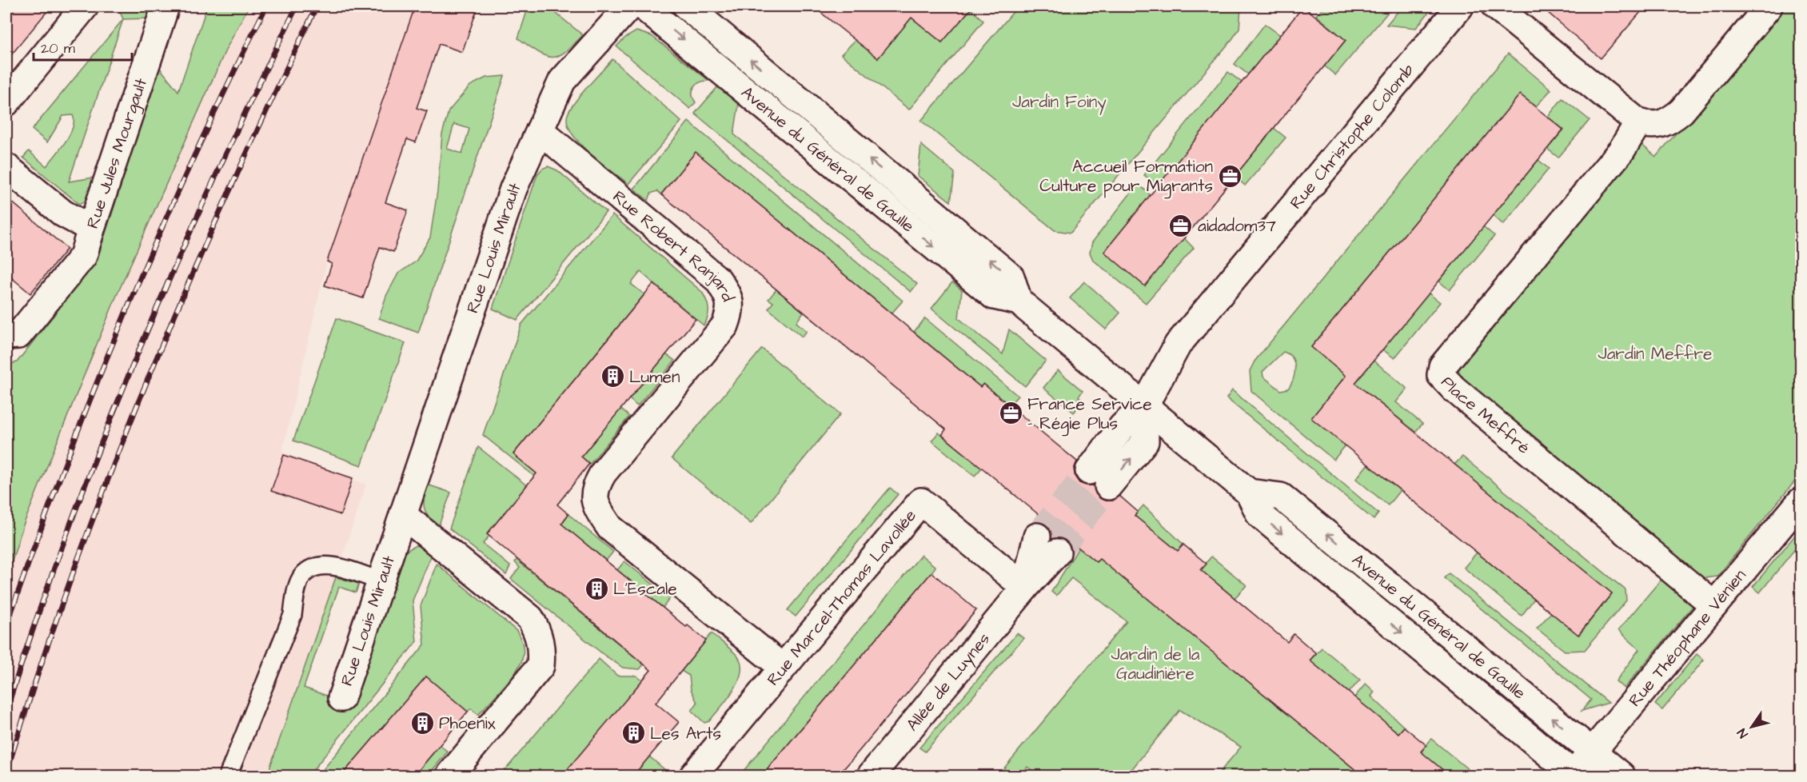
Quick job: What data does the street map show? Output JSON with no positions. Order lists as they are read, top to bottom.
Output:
{
  "streets": {
    "street": [
      "Rue Christophe Colomb",
      "Rue Jules Mourgault",
      "Avenue du Général de Gaulle",
      "Rue Robert Ranjard",
      "Rue Louis Mirault",
      "Place Meffré",
      "Rue Marcel-Thomas Lavollée",
      "Rue Théophane Vénien",
      "Allée de Luynes"
    ]
  },
  "crossings": [
    ["Rue Christophe Colomb", "Avenue du Général de Gaulle"],
    ["Avenue du Général de Gaulle", "Rue Théophane Vénien"],
    ["Rue Robert Ranjard", "Rue Louis Mirault"],
    ["Rue Robert Ranjard", "Rue Marcel-Thomas Lavollée"],
    ["Place Meffré", "Rue Théophane Vénien"],
    ["Rue Marcel-Thomas Lavollée", "Allée de Luynes"]
  ],
  "parks": ["Jardin Foiny", "Jardin Meffre", "Jardin de la Gaudinière"],
  "places": {
    "office": ["Accueil Formation Culture pour Migrants", "aidadom37", "France Service - Régie Plus"],
    "building": [
      "Lumen",
      "L'Escale",
      "Phoenix",
      "Les Arts"
    ]
  },
  "scale_bar": "20 m",
  "north": "bottom left"
}
